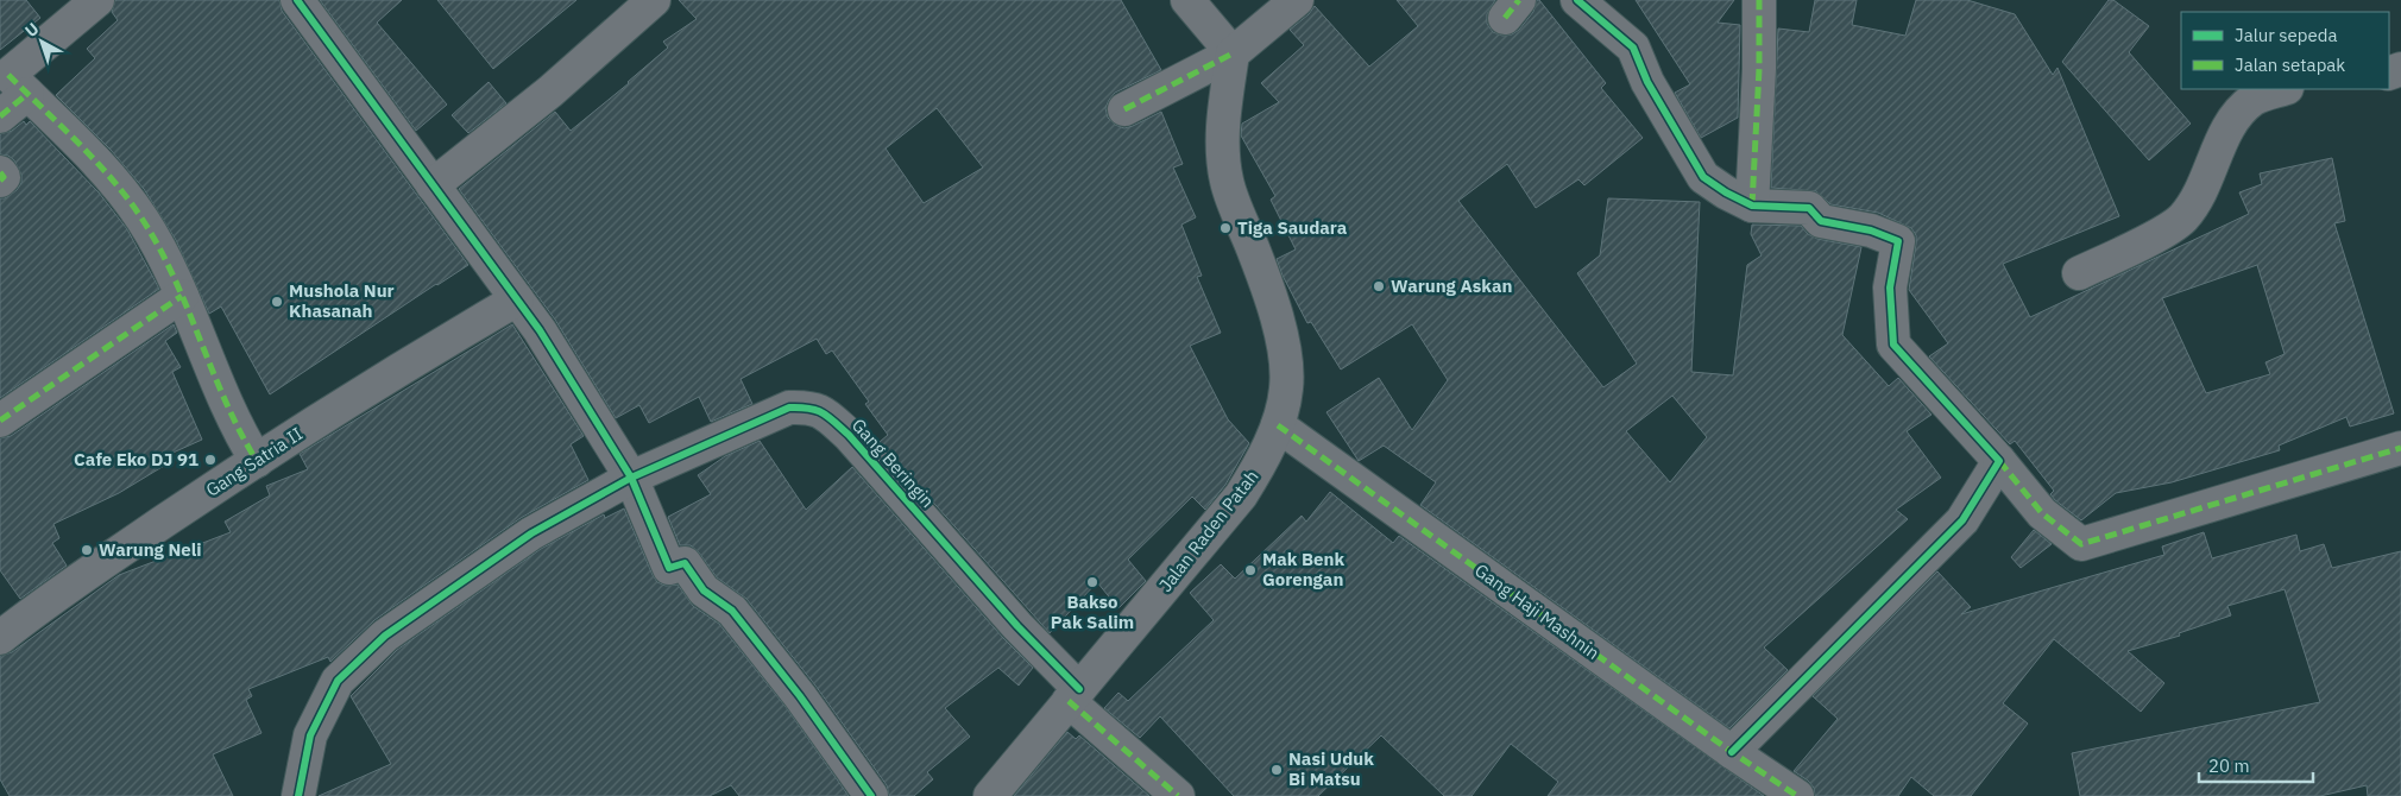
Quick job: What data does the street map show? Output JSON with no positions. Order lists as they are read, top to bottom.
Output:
{
  "streets": {
    "street": [
      "Gang Satria II",
      "Gang Beringin",
      "Jalan Raden Patah",
      "Gang Haji Mashnin"
    ]
  },
  "crossings": [
    ["Gang Beringin", "Jalan Raden Patah"],
    ["Jalan Raden Patah", "Gang Haji Mashnin"]
  ],
  "places": [
    "Tiga Saudara",
    "Warung Askan",
    "Mushola Nur Khasanah",
    "Cafe Eko DJ 91",
    "Warung Neli",
    "Mak Benk Gorengan",
    "Bakso Pak Salim",
    "Nasi Uduk Bi Matsu"
  ],
  "legend": ["Jalur sepeda", "Jalan setapak"],
  "scale_bar": "20 m",
  "north": "top left"
}
